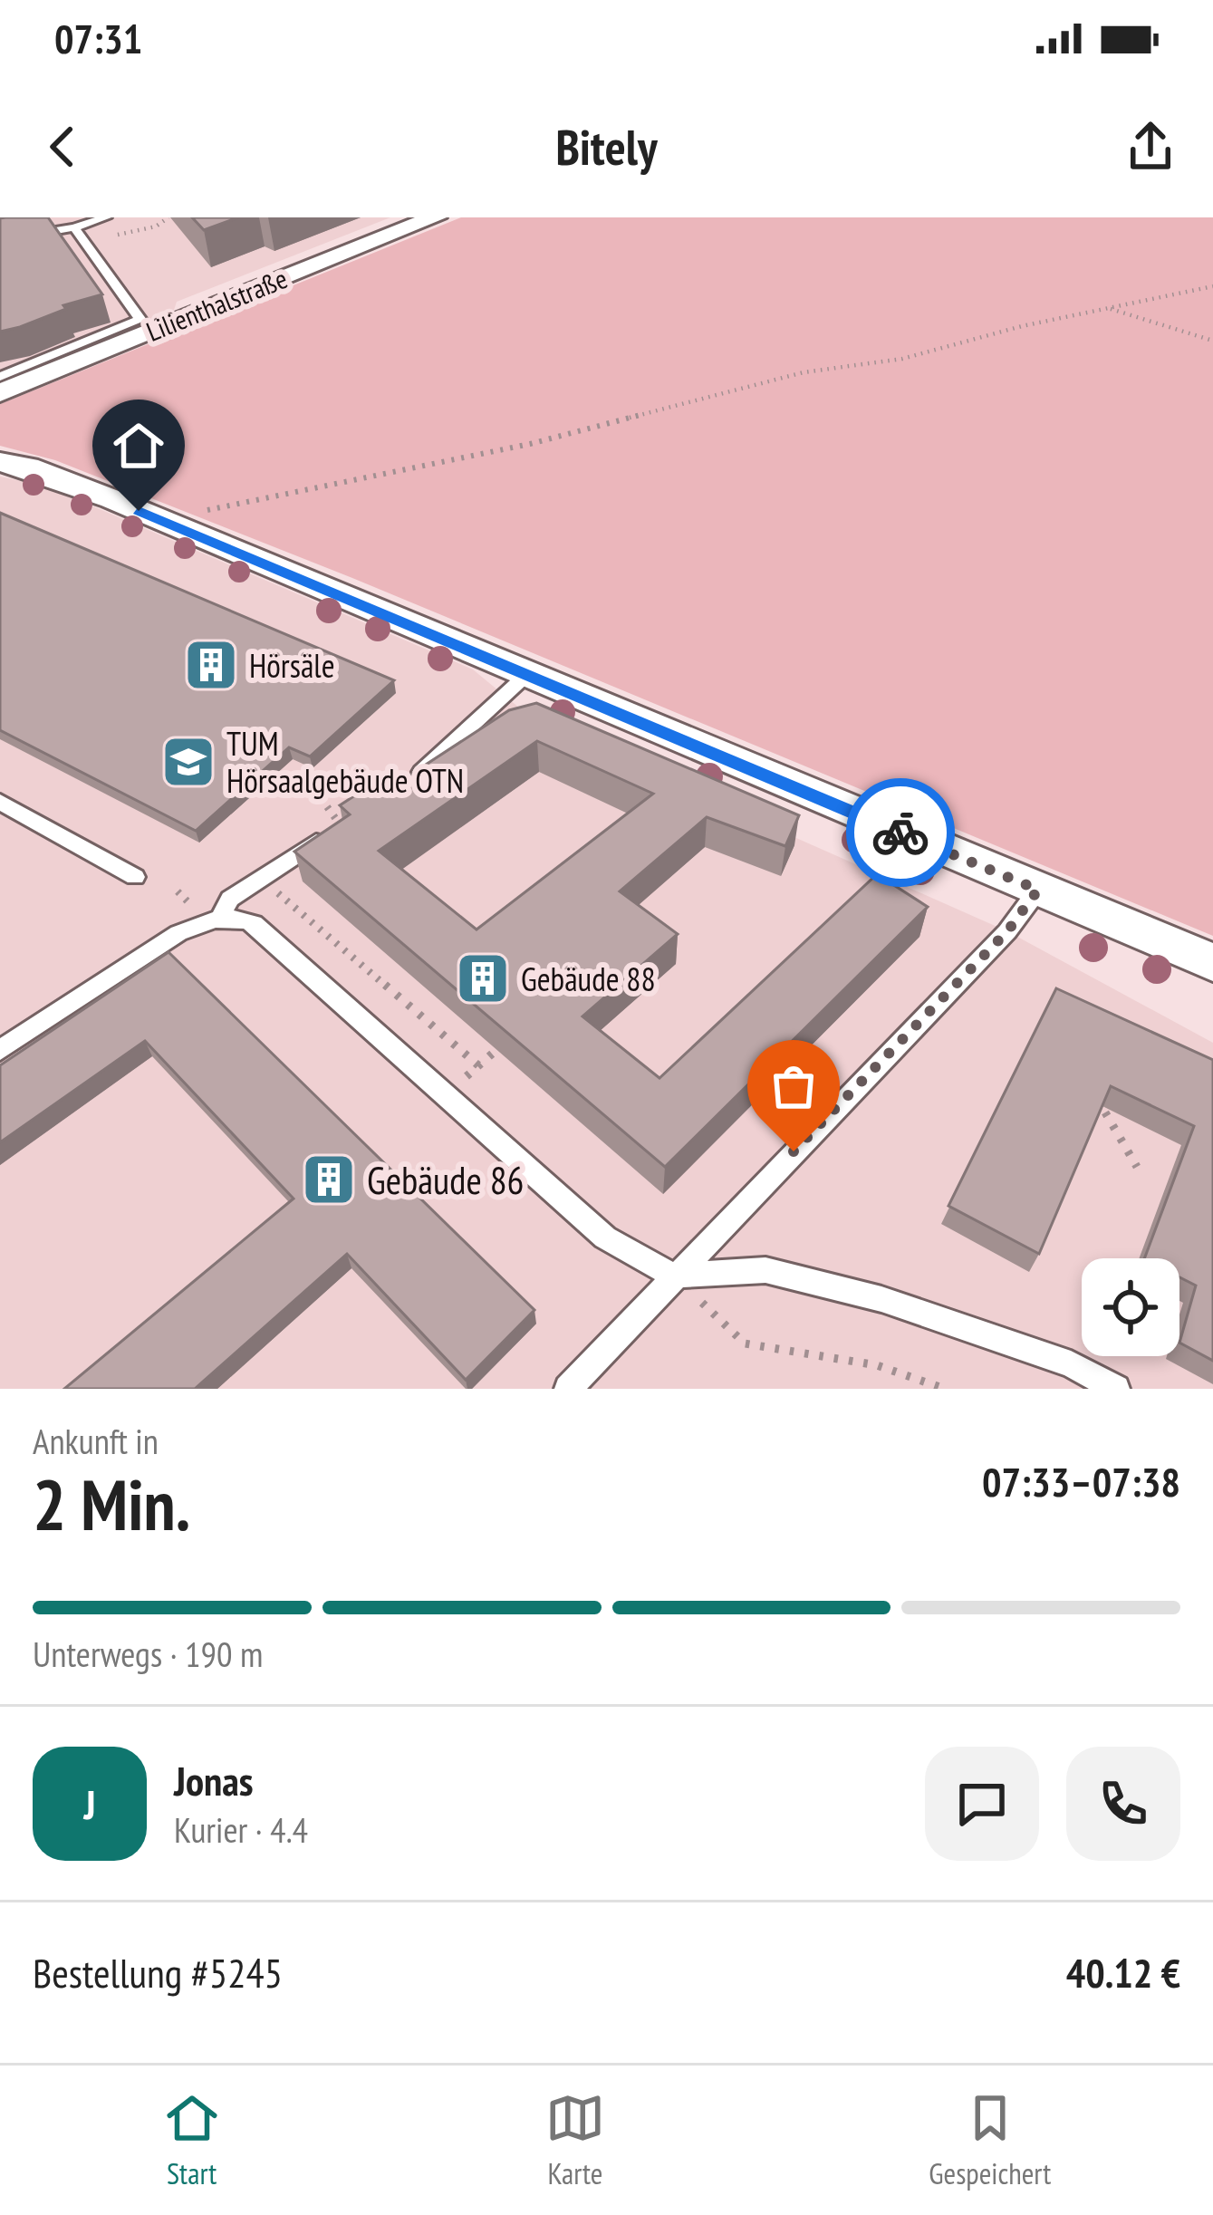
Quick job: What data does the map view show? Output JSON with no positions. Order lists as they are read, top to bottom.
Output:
{
  "streets": {
    "street": ["Lilienthalstraße"]
  },
  "places": {
    "building": ["Hörsäle", "Gebäude 88", "Gebäude 86"],
    "school or university": ["TUM Hörsaalgebäude OTN"]
  },
  "page": {
    "status": "07:31",
    "header": "Bitely",
    "heading": ["2 Min.", "Ankunft in", "07:33–07:38"],
    "panel": [
      "Jonas",
      "Kurier · 4.4",
      "Bestellung #5245",
      "40.12 €"
    ],
    "bar": "Unterwegs · 190 m",
    "round": "J",
    "tabs": ["Start", "Karte", "Gespeichert"]
  }
}
